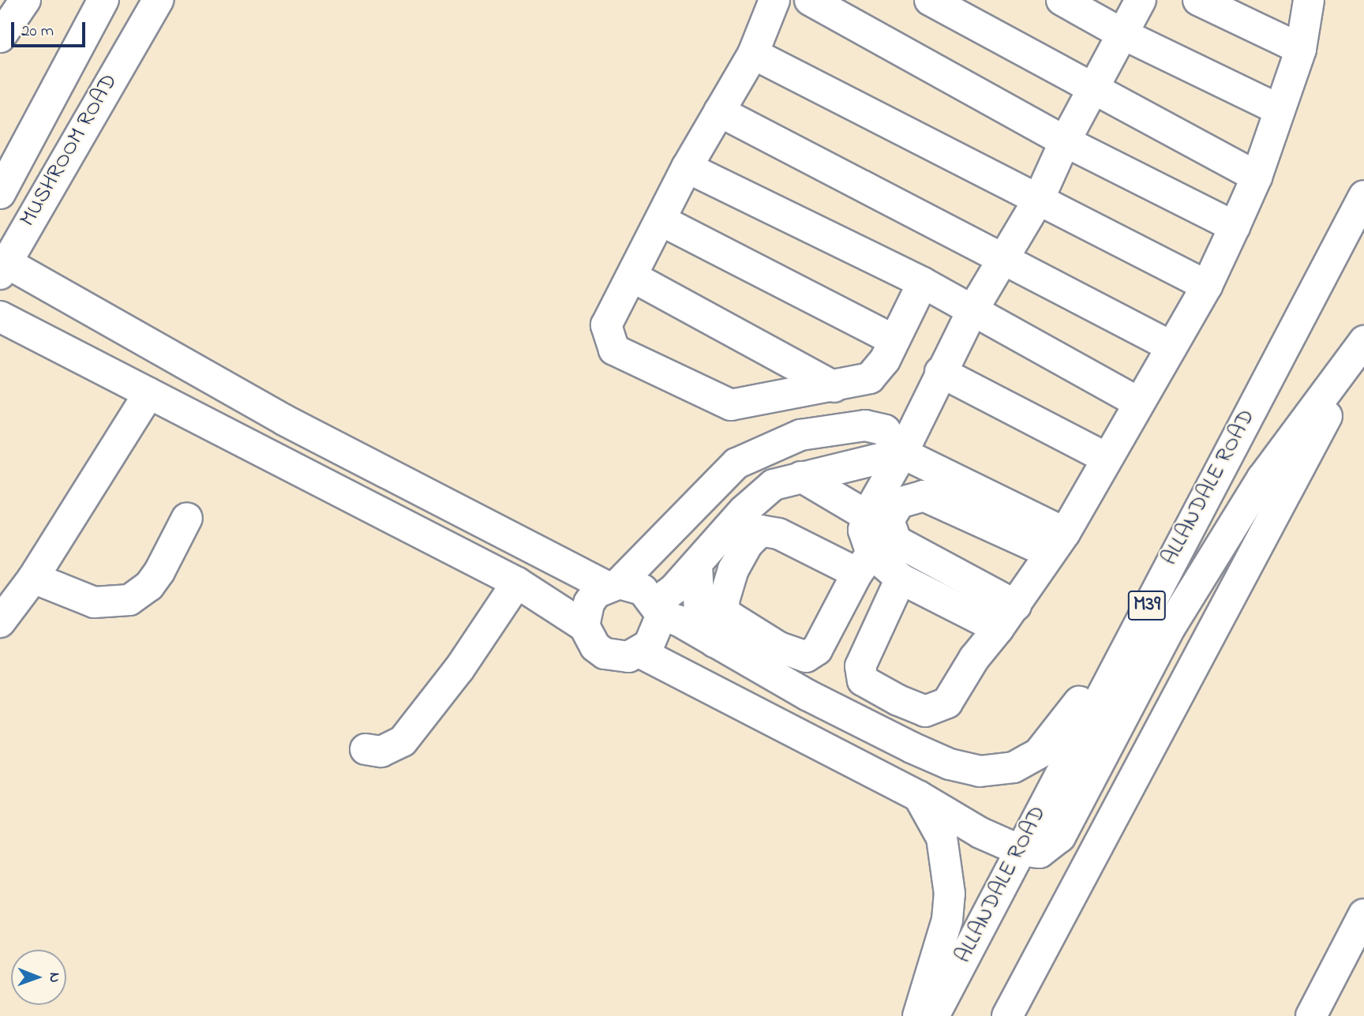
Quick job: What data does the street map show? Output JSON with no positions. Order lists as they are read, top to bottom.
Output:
{
  "streets": {
    "main road": ["MUSHROOM ROAD", "ALLANDALE ROAD", "M39"]
  },
  "scale_bar": "20 m",
  "north": "right"
}
